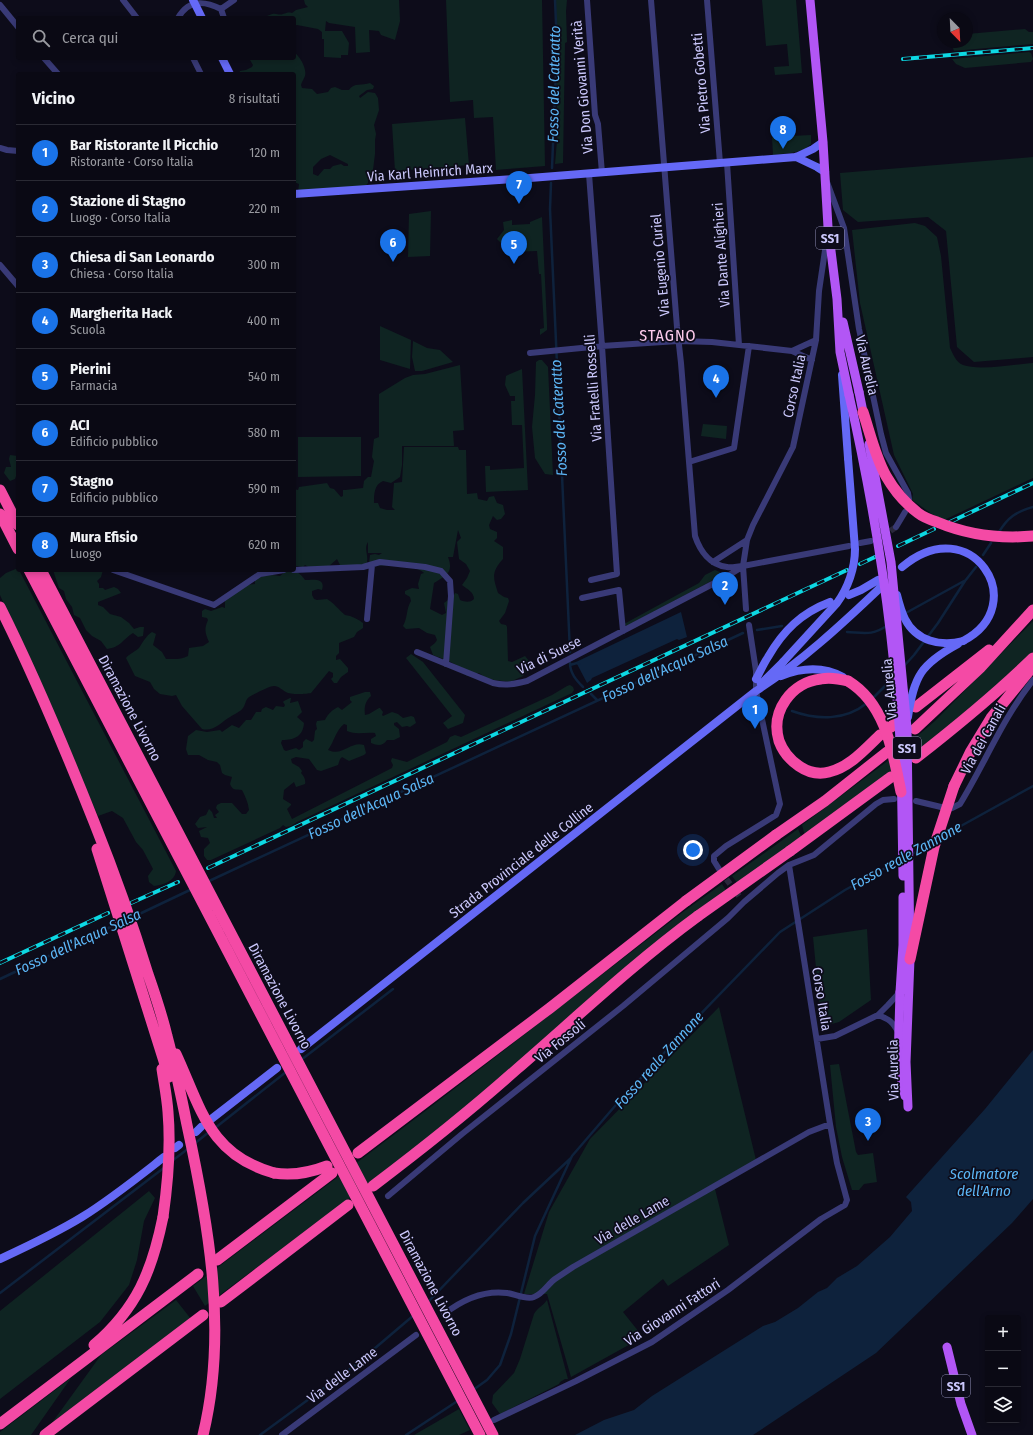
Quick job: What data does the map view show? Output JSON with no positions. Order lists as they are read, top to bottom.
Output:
{
  "streets": {
    "highway": ["Diramazione Livorno"],
    "main road": [
      "Via Karl Heinrich Marx",
      "SS1",
      "Via Aurelia",
      "Strada Provinciale delle Colline"
    ],
    "street": [
      "Via Pietro Gobetti",
      "Via Don Giovanni Verità",
      "Via Dante Alighieri",
      "Via Eugenio Curiel",
      "Corso Italia",
      "Via Fratelli Rosselli",
      "Via di Suese",
      "Via dei Canali",
      "Via Fossoli",
      "Via delle Lame",
      "Via Giovanni Fattori"
    ]
  },
  "crossings": [
    ["Via Pietro Gobetti", "Via Karl Heinrich Marx"],
    ["Via Pietro Gobetti", "Via Dante Alighieri"],
    ["Via Don Giovanni Verità", "Via Karl Heinrich Marx"],
    ["Via Karl Heinrich Marx", "Via Dante Alighieri"],
    ["Via Karl Heinrich Marx", "Via Eugenio Curiel"],
    ["Via Karl Heinrich Marx", "Via Fratelli Rosselli"],
    ["Via Aurelia", "Corso Italia"],
    ["Corso Italia", "Via di Suese"],
    ["Corso Italia", "Via delle Lame"],
    ["Corso Italia", "Via Giovanni Fattori"]
  ],
  "districts": ["STAGNO"],
  "water": [
    "Fosso del Cateratto",
    "Fosso dell'Acqua Salsa",
    "Fosso reale Zannone",
    "Scolmatore dell'Arno"
  ],
  "north": "bottom right",
  "page": {
    "search": "Cerca qui",
    "heading": ["Vicino", "8 risultati"],
    "pins": [
      "8",
      "7",
      "6",
      "5",
      "4",
      "2",
      "1",
      "3"
    ],
    "list": [
      {
        "mark": "1",
        "name": "Bar Ristorante Il Picchio",
        "note": "Ristorante · Corso Italia",
        "value": "120 m"
      },
      {
        "mark": "2",
        "name": "Stazione di Stagno",
        "note": "Luogo · Corso Italia",
        "value": "220 m"
      },
      {
        "mark": "3",
        "name": "Chiesa di San Leonardo",
        "note": "Chiesa · Corso Italia",
        "value": "300 m"
      },
      {
        "mark": "4",
        "name": "Margherita Hack",
        "note": "Scuola",
        "value": "400 m"
      },
      {
        "mark": "5",
        "name": "Pierini",
        "note": "Farmacia",
        "value": "540 m"
      },
      {
        "mark": "6",
        "name": "ACI",
        "note": "Edificio pubblico",
        "value": "580 m"
      },
      {
        "mark": "7",
        "name": "Stagno",
        "note": "Edificio pubblico",
        "value": "590 m"
      },
      {
        "mark": "8",
        "name": "Mura Efisio",
        "note": "Luogo",
        "value": "620 m"
      }
    ],
    "map_buttons": ["+", "−"]
  }
}
